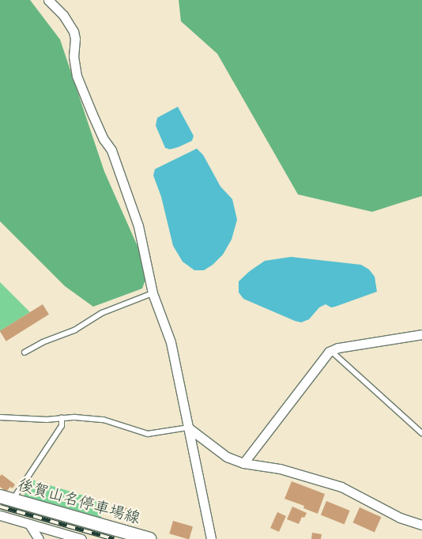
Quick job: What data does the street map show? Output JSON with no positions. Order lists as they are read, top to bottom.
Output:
{
  "streets": {
    "main road": ["後賀山名停車場線"]
  }
}
